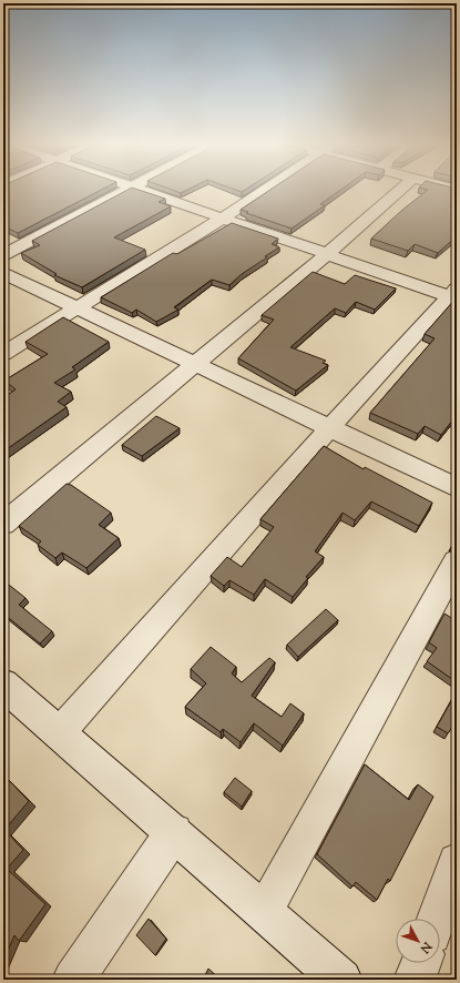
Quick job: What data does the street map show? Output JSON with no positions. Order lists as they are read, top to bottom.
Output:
{
  "north": "bottom right"
}
